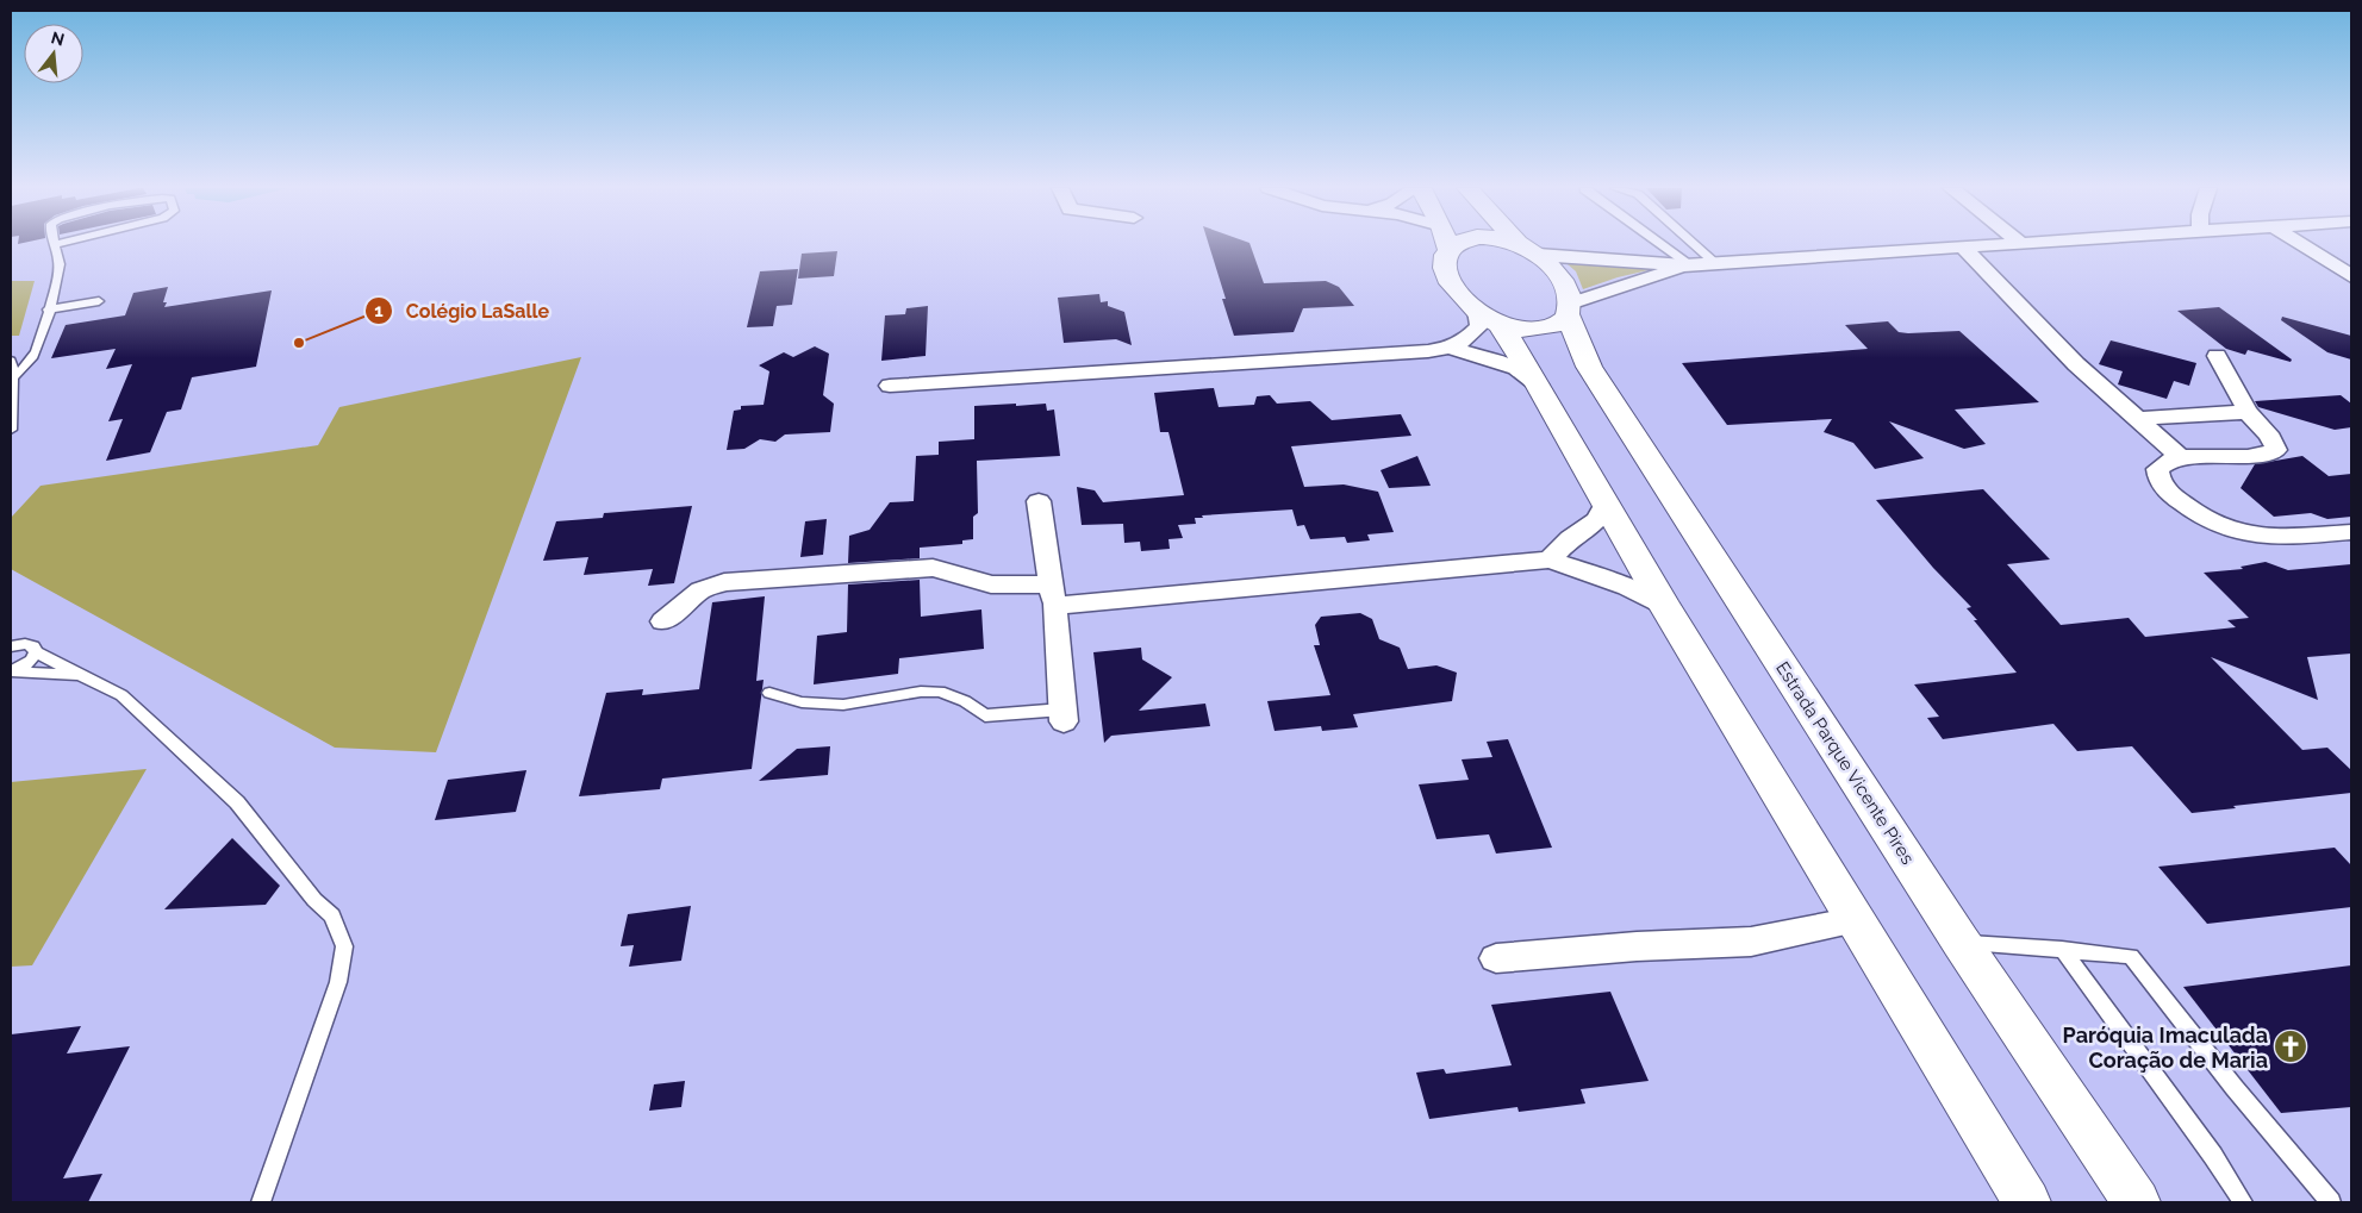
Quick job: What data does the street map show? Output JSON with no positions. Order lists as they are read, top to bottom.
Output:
{
  "streets": {
    "main road": ["Estrada Parque Vicente Pires"]
  },
  "places": {
    "other": ["Colégio LaSalle"],
    "church": ["Paróquia Imaculada Coração de Maria"]
  },
  "north": "top"
}
